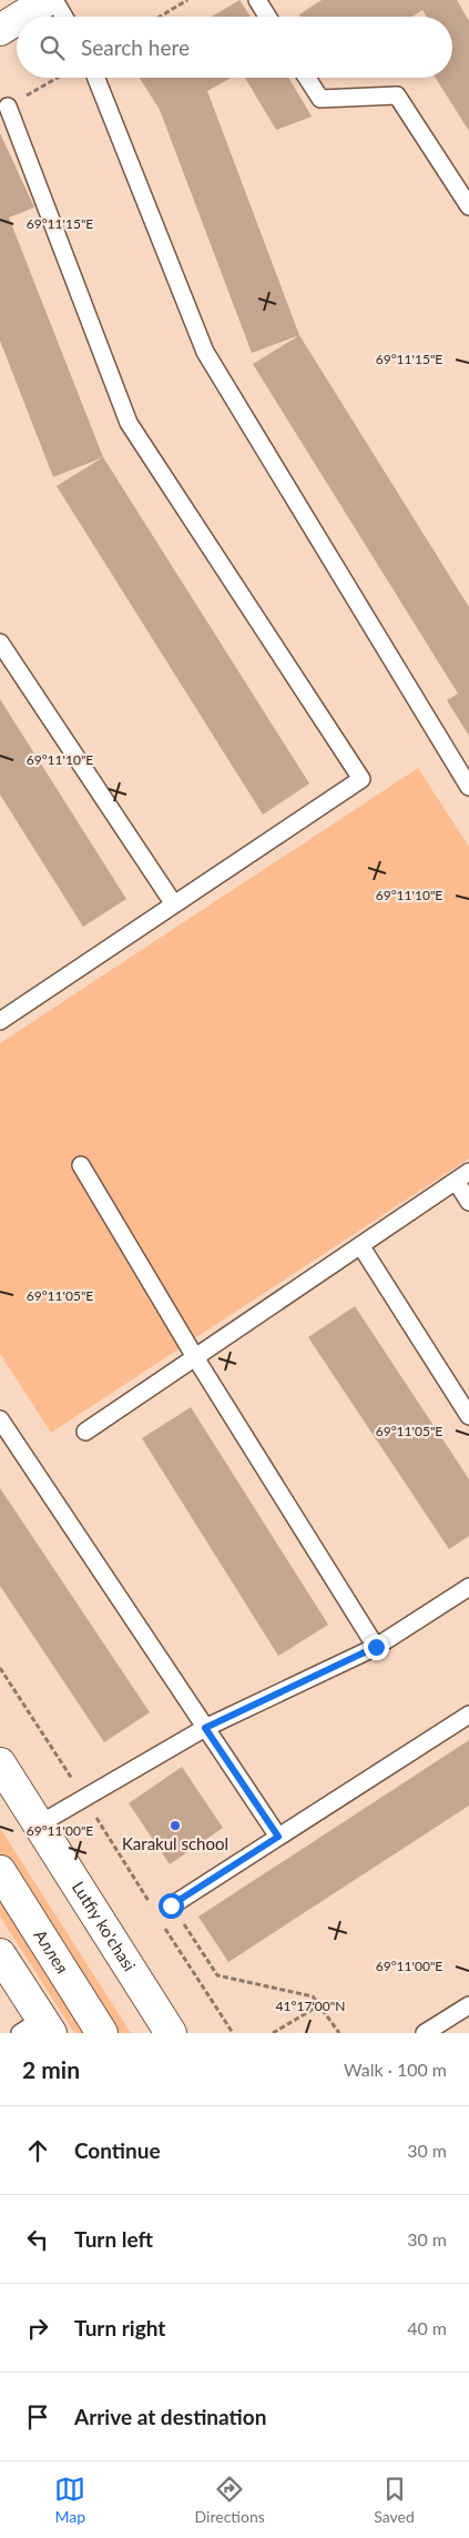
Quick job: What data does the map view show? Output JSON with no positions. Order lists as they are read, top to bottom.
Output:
{
  "streets": {
    "main road": ["Lutfiy ko'chasi", "Аллея"]
  },
  "places": ["Karakul school"],
  "page": {
    "search": "Search here",
    "heading": ["2 min", "Walk · 100 m"],
    "list": [
      ["Continue", "30 m"],
      ["Turn left", "30 m"],
      ["Turn right", "40 m"],
      "Arrive at destination"
    ],
    "nav": ["Map", "Directions", "Saved"]
  },
  "coordinates": [
    "69°11'15\"E",
    "69°11'10\"E",
    "69°11'05\"E",
    "69°11'00\"E",
    "41°17'00\"N"
  ]
}
